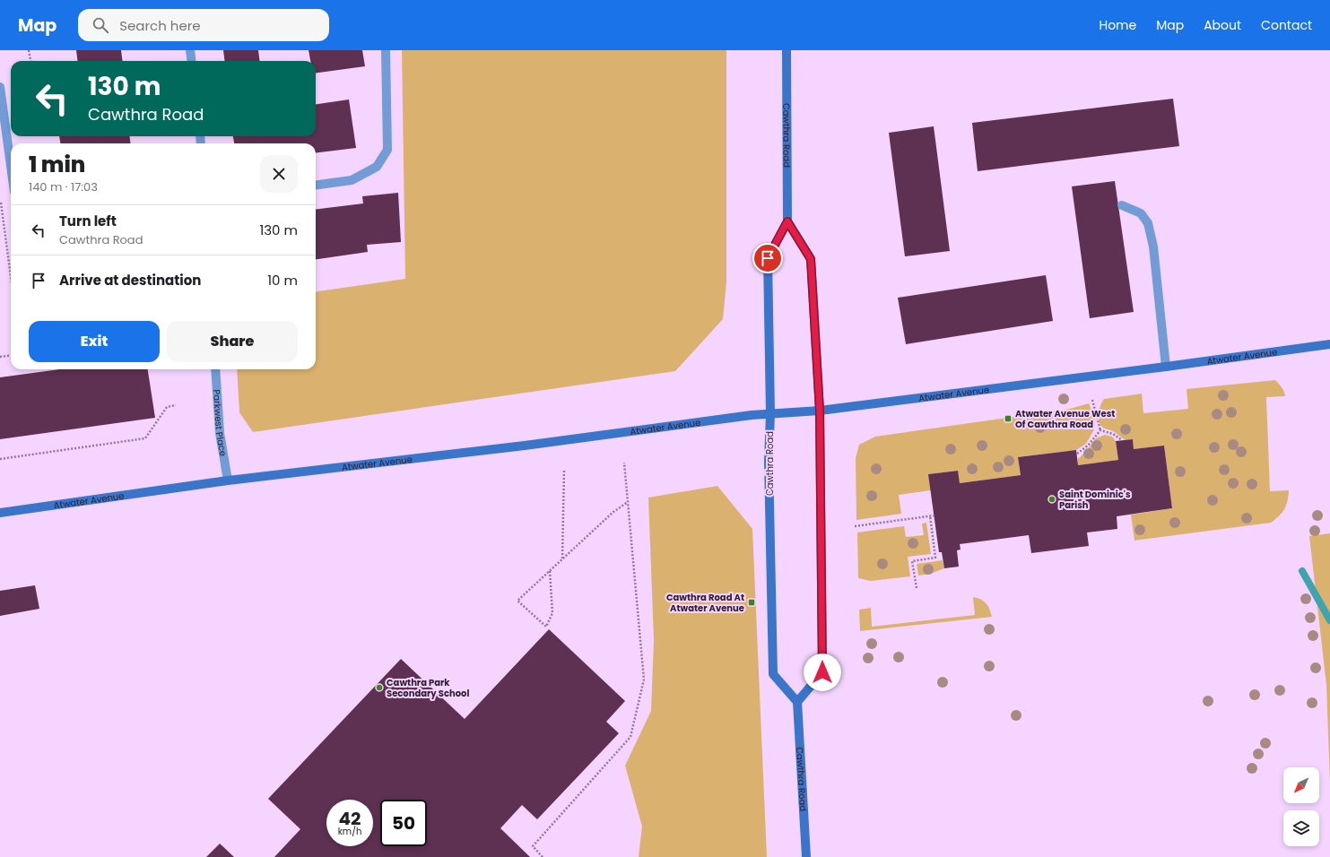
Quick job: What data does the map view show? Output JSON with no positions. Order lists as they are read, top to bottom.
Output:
{
  "streets": {
    "street": ["Cawthra Road", "Atwater Avenue", "Parkwest Place"]
  },
  "crossings": [
    ["Cawthra Road", "Atwater Avenue"],
    ["Atwater Avenue", "Parkwest Place"]
  ],
  "places": {
    "transit": ["Atwater Avenue West Of Cawthra Road", "Cawthra Road At Atwater Avenue"],
    "other": ["Saint Dominic's Parish", "Cawthra Park Secondary School"]
  },
  "north": "bottom left",
  "page": {
    "header": "Map",
    "search": "Search here",
    "nav": [
      "Home",
      "Map",
      "About",
      "Contact"
    ],
    "turn": ["130 m", "Cawthra Road"],
    "heading": ["1 min", "140 m · 17:03"],
    "list": [
      {
        "name": "Turn left",
        "note": "Cawthra Road",
        "value": "130 m"
      },
      {
        "name": "Arrive at destination",
        "value": "10 m"
      }
    ],
    "buttons": ["Exit", "Share"],
    "speed": "42 km/h",
    "limit": "50"
  }
}
